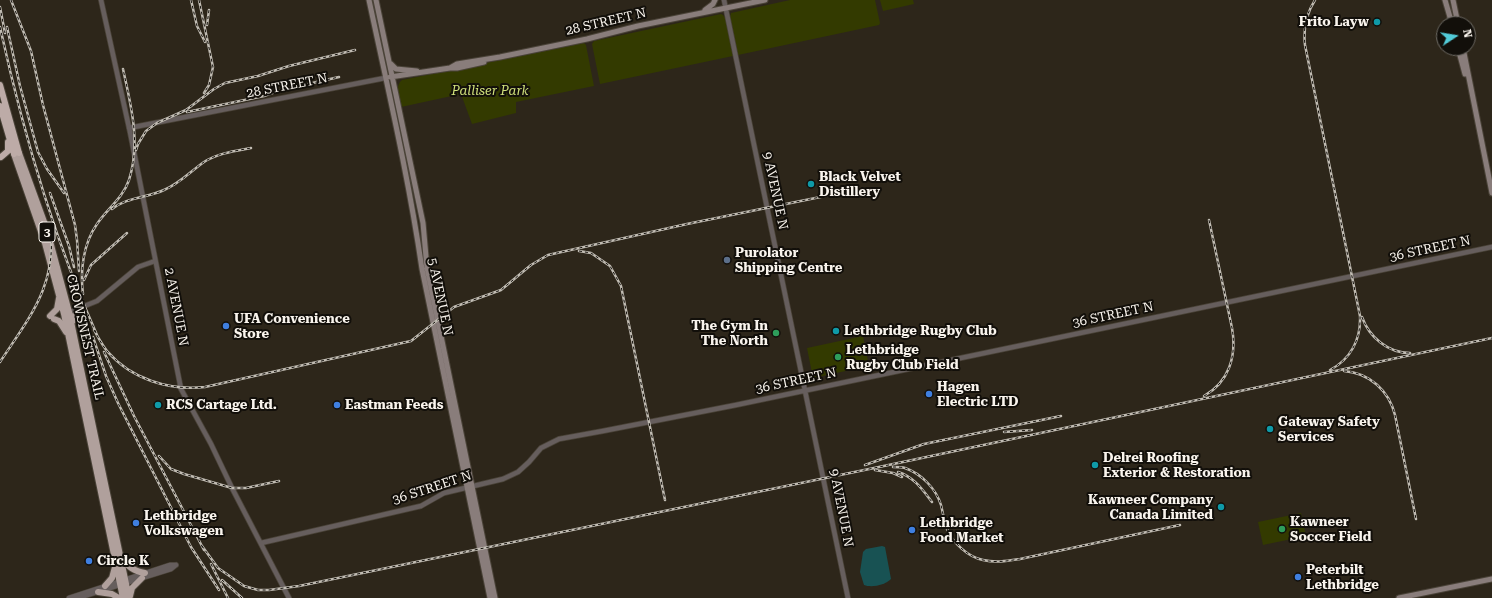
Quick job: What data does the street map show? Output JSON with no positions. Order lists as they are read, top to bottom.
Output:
{
  "streets": {
    "highway": ["3", "CROWSNEST TRAIL"],
    "main road": ["28 STREET N", "5 AVENUE N"],
    "street": ["9 AVENUE N", "36 STREET N", "2 AVENUE N"]
  },
  "crossings": [
    ["28 STREET N", "9 AVENUE N"],
    ["28 STREET N", "5 AVENUE N"],
    ["28 STREET N", "2 AVENUE N"],
    ["9 AVENUE N", "36 STREET N"],
    ["36 STREET N", "5 AVENUE N"],
    ["36 STREET N", "2 AVENUE N"]
  ],
  "parks": ["Palliser Park"],
  "places": [
    "Frito Layw",
    "Black Velvet Distillery",
    "Purolator Shipping Centre",
    "UFA Convenience Store",
    "Lethbridge Rugby Club",
    "The Gym In The North",
    "Lethbridge Rugby Club Field",
    "Hagen Electric LTD",
    "RCS Cartage Ltd.",
    "Eastman Feeds",
    "Gateway Safety Services",
    "Delrei Roofing Exterior & Restoration",
    "Kawneer Company Canada Limited",
    "Lethbridge Volkswagen",
    "Kawneer Soccer Field",
    "Lethbridge Food Market",
    "Circle K",
    "Peterbilt Lethbridge"
  ],
  "north": "right"
}
